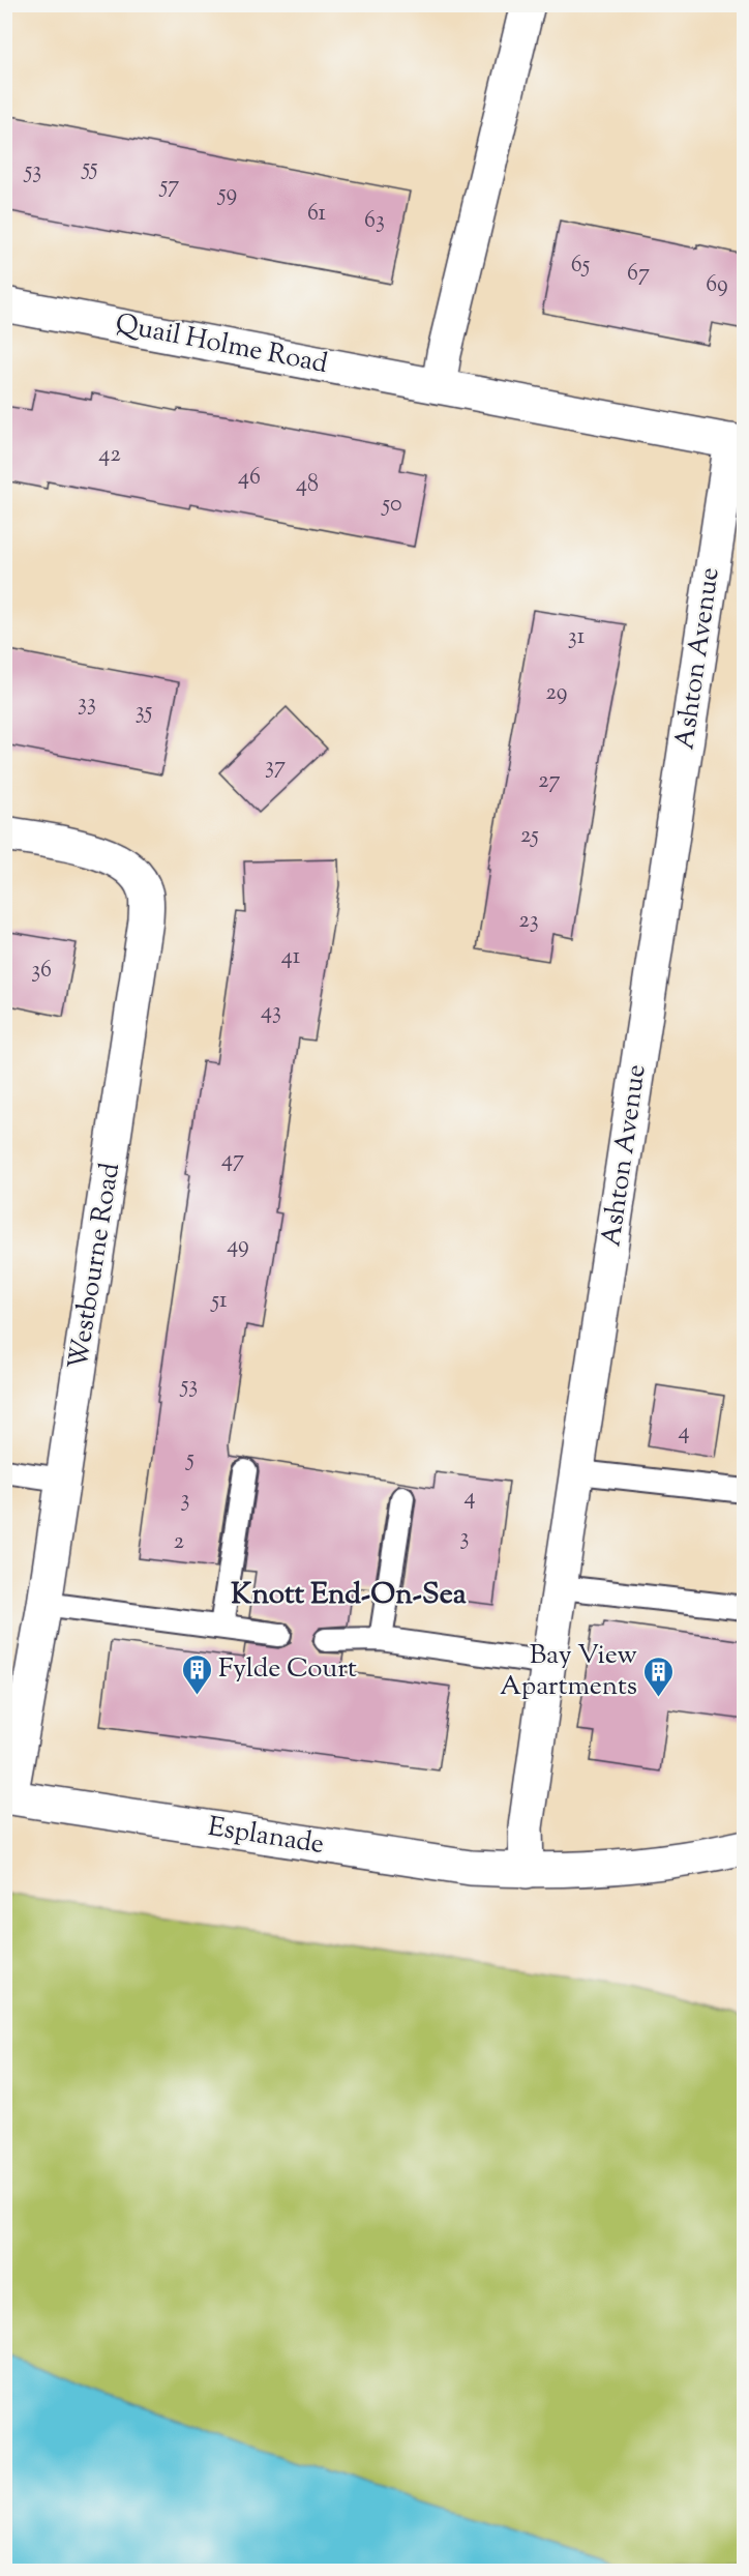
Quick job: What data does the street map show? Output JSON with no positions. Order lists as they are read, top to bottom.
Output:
{
  "streets": {
    "street": [
      "Quail Holme Road",
      "Ashton Avenue",
      "Westbourne Road",
      "Esplanade"
    ]
  },
  "crossings": [
    ["Quail Holme Road", "Ashton Avenue"],
    ["Ashton Avenue", "Esplanade"],
    ["Westbourne Road", "Esplanade"]
  ],
  "districts": ["Knott End-On-Sea"],
  "places": {
    "building": ["Fylde Court", "Bay View Apartments"]
  },
  "house_numbers": [
    "55",
    "53",
    "57",
    "59",
    "61",
    "63",
    "65",
    "67",
    "69",
    "42",
    "46",
    "48",
    "50",
    "31",
    "29",
    "33",
    "35",
    "37",
    "27",
    "25",
    "23",
    "41",
    "36",
    "43",
    "47",
    "49",
    "51",
    "53",
    "4",
    "5",
    "4",
    "3",
    "3",
    "2"
  ]
}
